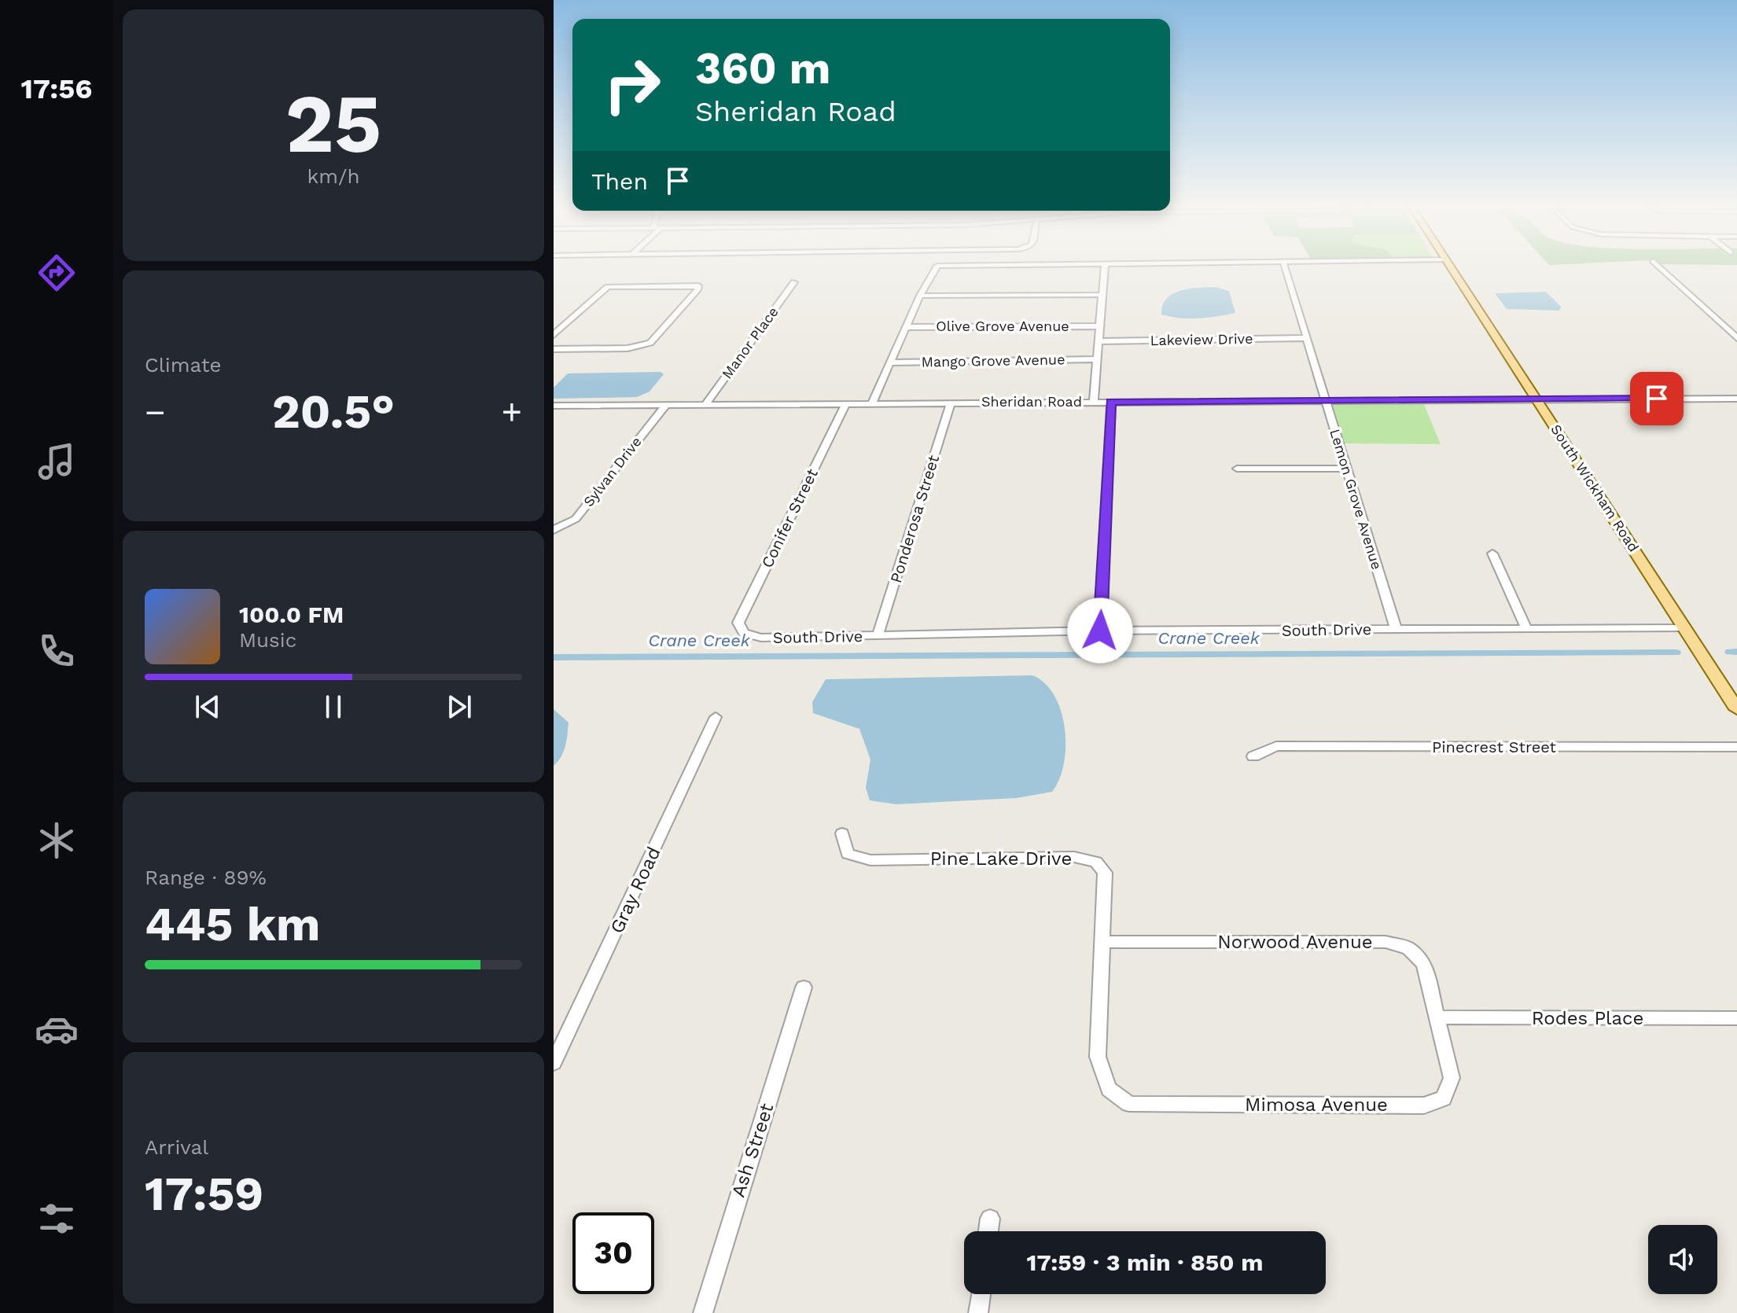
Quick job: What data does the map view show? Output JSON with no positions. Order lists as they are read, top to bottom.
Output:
{
  "streets": {
    "main road": ["South Wickham Road"],
    "street": [
      "Olive Grove Avenue",
      "Lakeview Drive",
      "Manor Place",
      "Mango Grove Avenue",
      "Sheridan Road",
      "Sylvan Drive",
      "Lemon Grove Avenue",
      "Conifer Street",
      "Ponderosa Street",
      "South Drive",
      "Pinecrest Street",
      "Pine Lake Drive",
      "Gray Road",
      "Norwood Avenue",
      "Rodes Place",
      "Mimosa Avenue",
      "Ash Street"
    ]
  },
  "crossings": [
    ["Lakeview Drive", "Lemon Grove Avenue"],
    ["Manor Place", "Sheridan Road"],
    ["Sheridan Road", "Sylvan Drive"],
    ["Sheridan Road", "South Wickham Road"],
    ["Sheridan Road", "Lemon Grove Avenue"],
    ["Sheridan Road", "Conifer Street"],
    ["Sheridan Road", "Ponderosa Street"],
    ["South Wickham Road", "South Drive"],
    ["Lemon Grove Avenue", "South Drive"],
    ["Conifer Street", "South Drive"],
    ["Ponderosa Street", "South Drive"],
    ["Pine Lake Drive", "Norwood Avenue"],
    ["Pine Lake Drive", "Mimosa Avenue"],
    ["Norwood Avenue", "Rodes Place"],
    ["Norwood Avenue", "Mimosa Avenue"],
    ["Rodes Place", "Mimosa Avenue"]
  ],
  "water": ["Crane Creek"],
  "page": {
    "tabs": "17:56",
    "tile": [
      ["25", "km/h"],
      "Climate",
      ["Range · 89%", "445 km"],
      ["Arrival", "17:59"]
    ],
    "turn": ["360 m", "Sheridan Road"],
    "then": "Then",
    "heat": ["−", "20.5°", "+"],
    "song": ["100.0 FM", "Music"],
    "limit": "30",
    "trip": "17:59 · 3 min · 850 m"
  }
}
